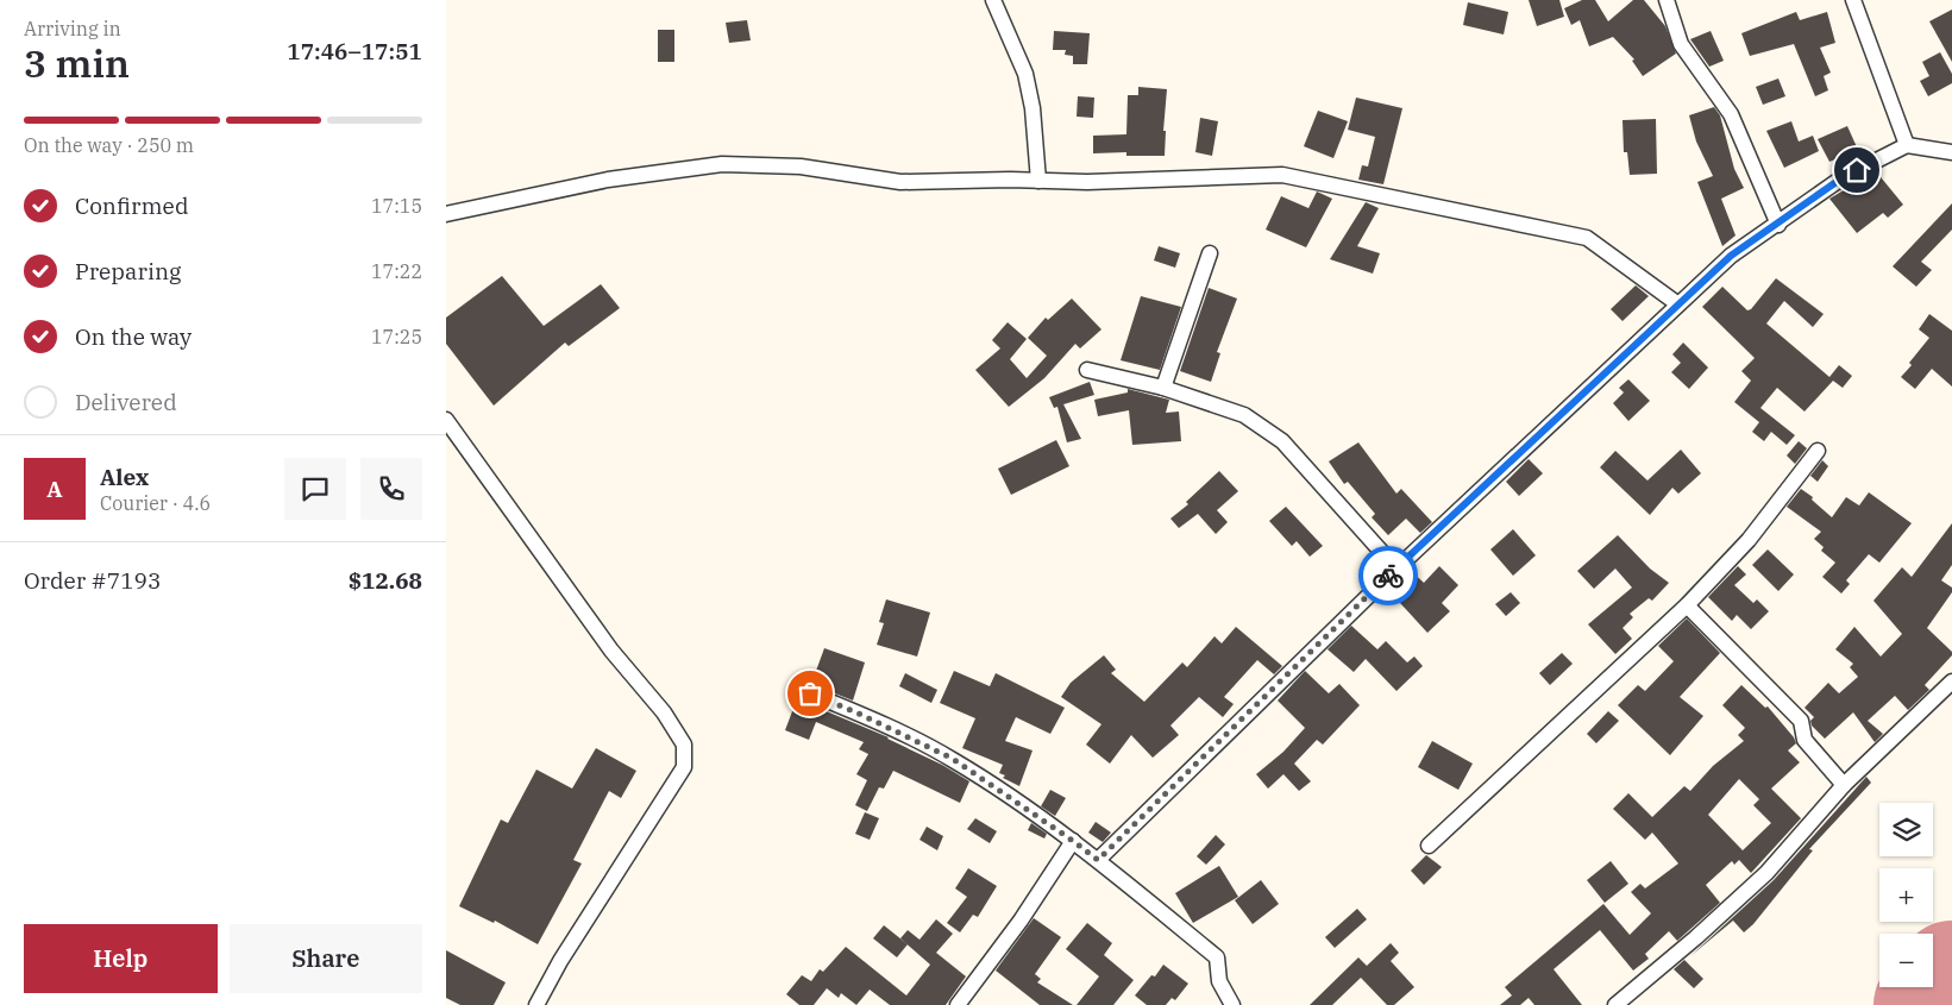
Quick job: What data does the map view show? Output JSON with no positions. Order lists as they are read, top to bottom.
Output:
{
  "page": {
    "heading": ["3 min", "Arriving in", "17:46–17:51"],
    "panel": [
      "Alex",
      "Courier · 4.6",
      "Order #7193",
      "$12.68"
    ],
    "bar": "On the way · 250 m",
    "list": [
      ["Confirmed", "17:15"],
      ["Preparing", "17:22"],
      ["On the way", "17:25"],
      "Delivered"
    ],
    "round": "A",
    "map_buttons": ["+", "−"],
    "buttons": ["Help", "Share"]
  }
}
